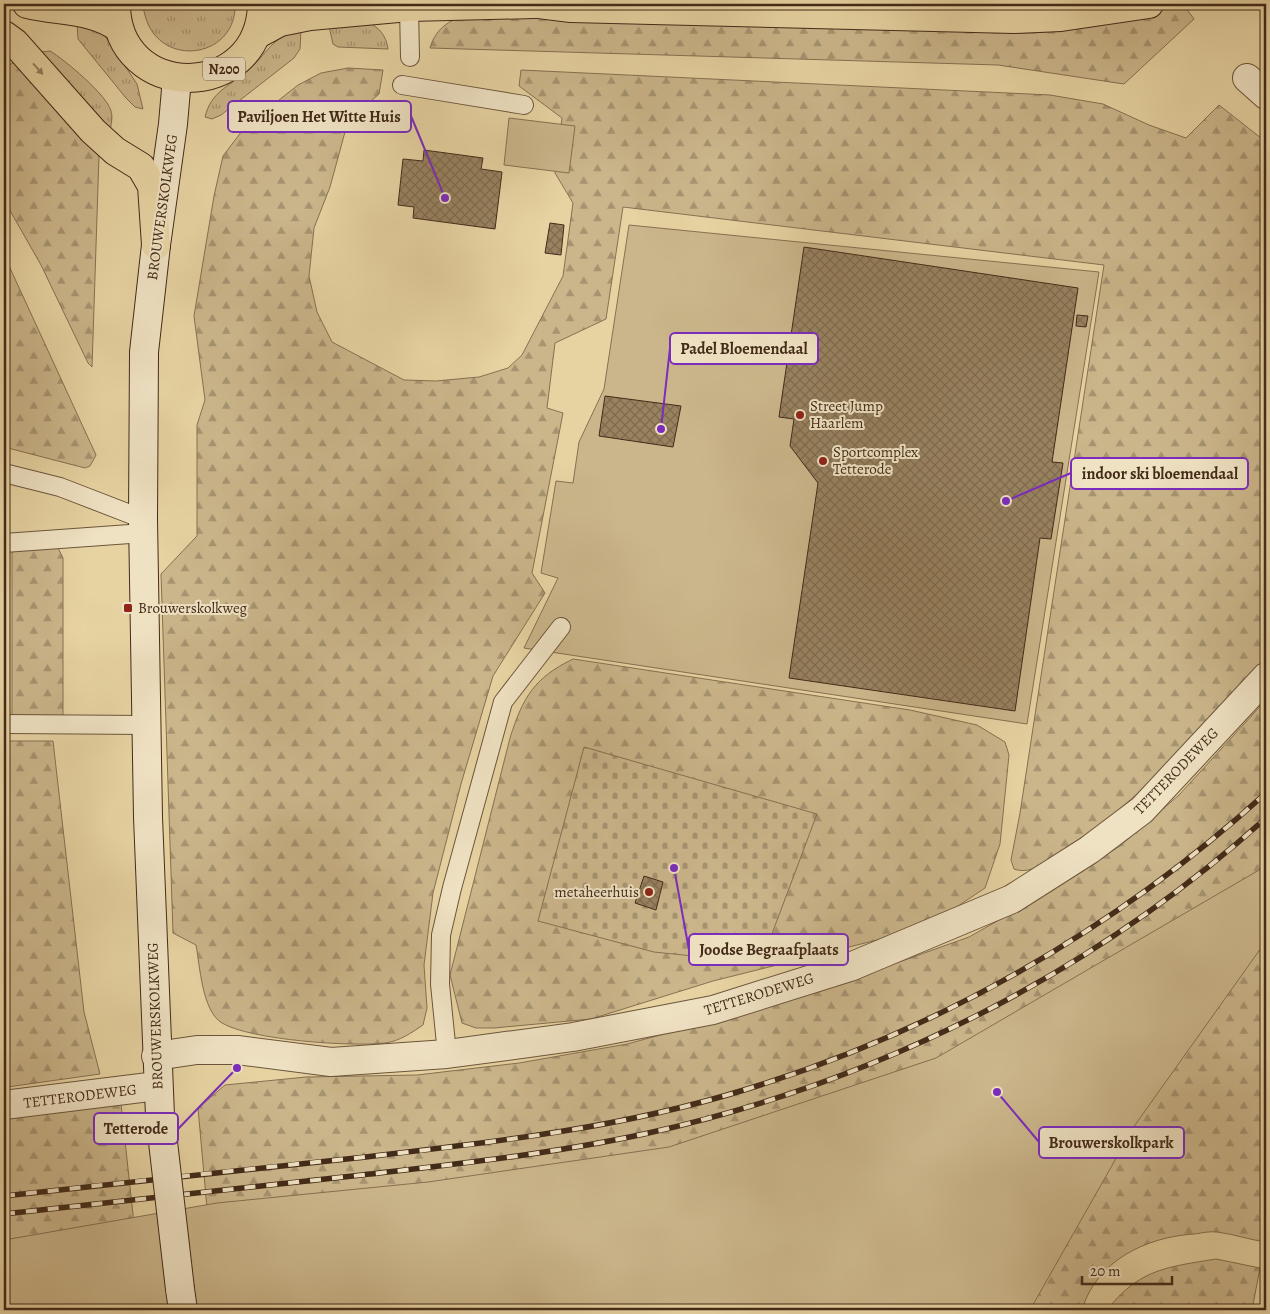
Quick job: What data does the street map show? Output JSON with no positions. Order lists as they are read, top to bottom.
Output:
{
  "streets": {
    "main road": ["N200"],
    "street": ["BROUWERSKOLKWEG", "TETTERODEWEG"]
  },
  "crossings": [
    ["N200", "BROUWERSKOLKWEG"],
    ["BROUWERSKOLKWEG", "TETTERODEWEG"]
  ],
  "places": {
    "other": [
      "Paviljoen Het Witte Huis",
      "Street Jump Haarlem",
      "Padel Bloemendaal",
      "Sportcomplex Tetterode",
      "indoor ski bloemendaal",
      "Joodse Begraafplaats",
      "metaheerhuis",
      "Tetterode",
      "Brouwerskolkpark"
    ],
    "transit": ["Brouwerskolkweg"]
  },
  "scale_bar": "20 m"
}
